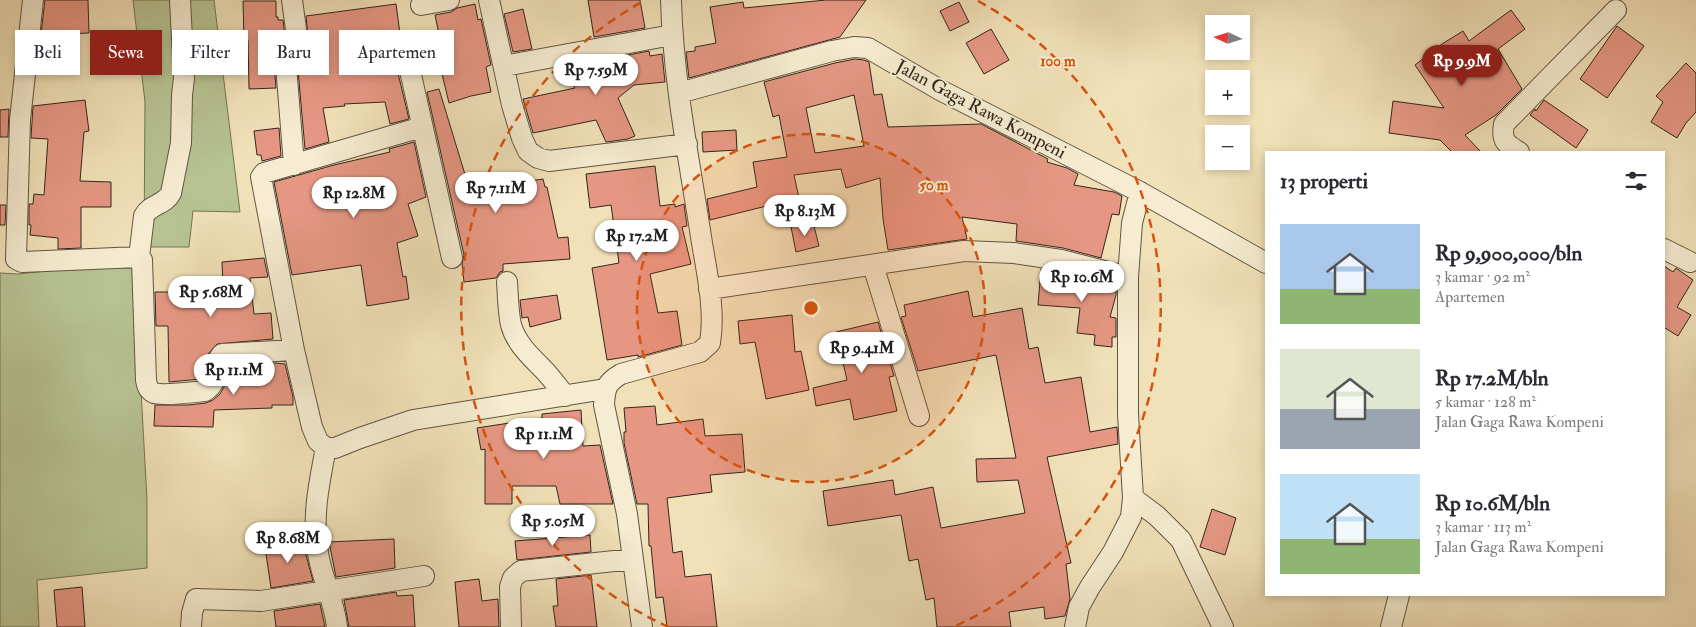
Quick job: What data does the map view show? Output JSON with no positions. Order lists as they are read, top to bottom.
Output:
{
  "streets": {
    "street": ["Jalan Gaga Rawa Kompeni"]
  },
  "north": "left",
  "page": {
    "map_buttons": ["+", "−"],
    "chip": [
      "Beli",
      "Sewa",
      "Filter",
      "Baru",
      "Apartemen"
    ],
    "price": [
      "Rp 9.9M",
      "Rp 7.59M",
      "Rp 7.11M",
      "Rp 12.8M",
      "Rp 8.13M",
      "Rp 17.2M",
      "Rp 10.6M",
      "Rp 5.68M",
      "Rp 9.41M",
      "Rp 11.1M",
      "Rp 11.1M",
      "Rp 5.05M",
      "Rp 8.68M"
    ],
    "heading": "13 properti",
    "list": [
      {
        "name": "Rp 9,900,000/bln",
        "note": "3 kamar · 92 m² · Apartemen"
      },
      {
        "name": "Rp 17.2M/bln",
        "note": "5 kamar · 128 m² · Jalan Gaga Rawa Kompeni"
      },
      {
        "name": "Rp 10.6M/bln",
        "note": "3 kamar · 113 m² · Jalan Gaga Rawa Kompeni"
      }
    ]
  },
  "rings": ["100 m", "50 m"]
}
